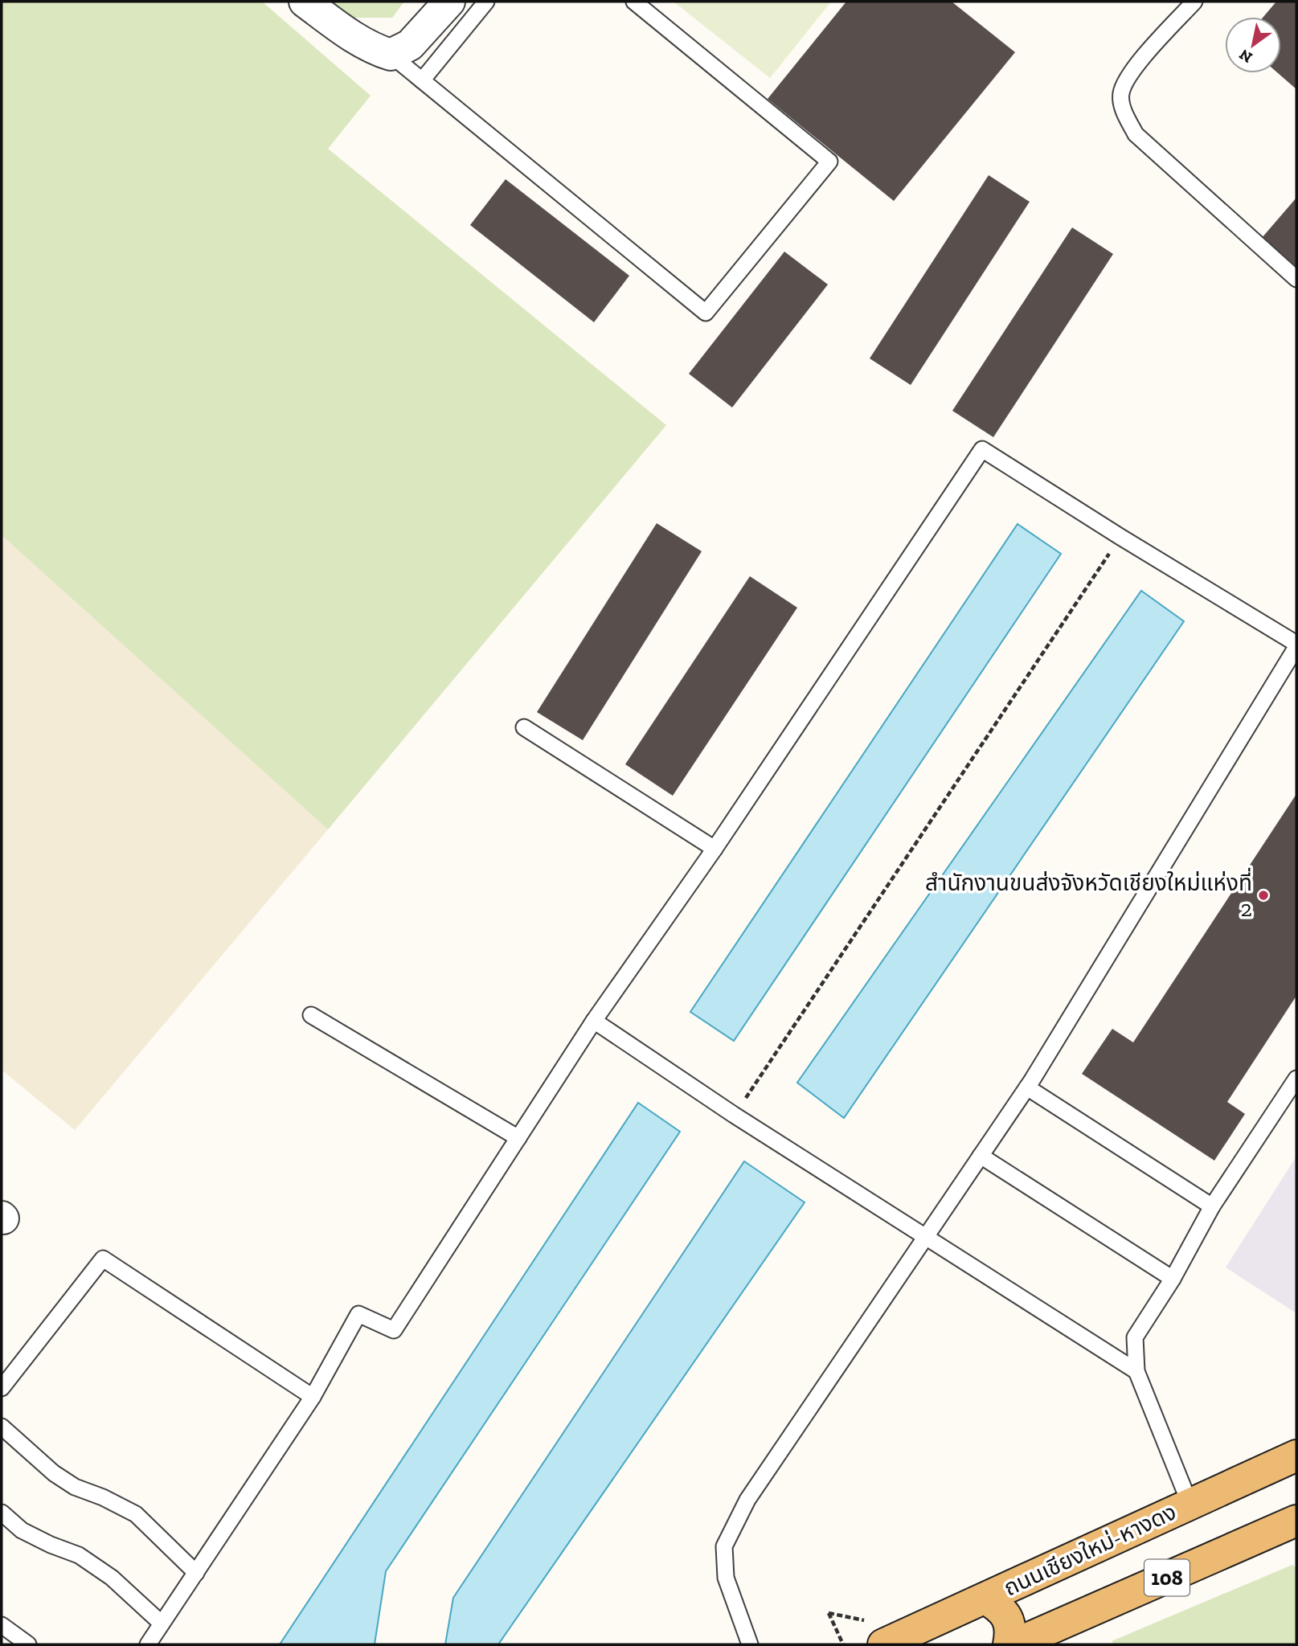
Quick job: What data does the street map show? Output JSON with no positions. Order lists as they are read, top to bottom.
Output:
{
  "streets": {
    "main road": ["ถนนเชียงใหม่-หางดง", "108"]
  },
  "places": ["สำนักงานขนส่งจังหวัดเชียงใหม่แห่งที่ 2"],
  "north": "bottom left"
}
